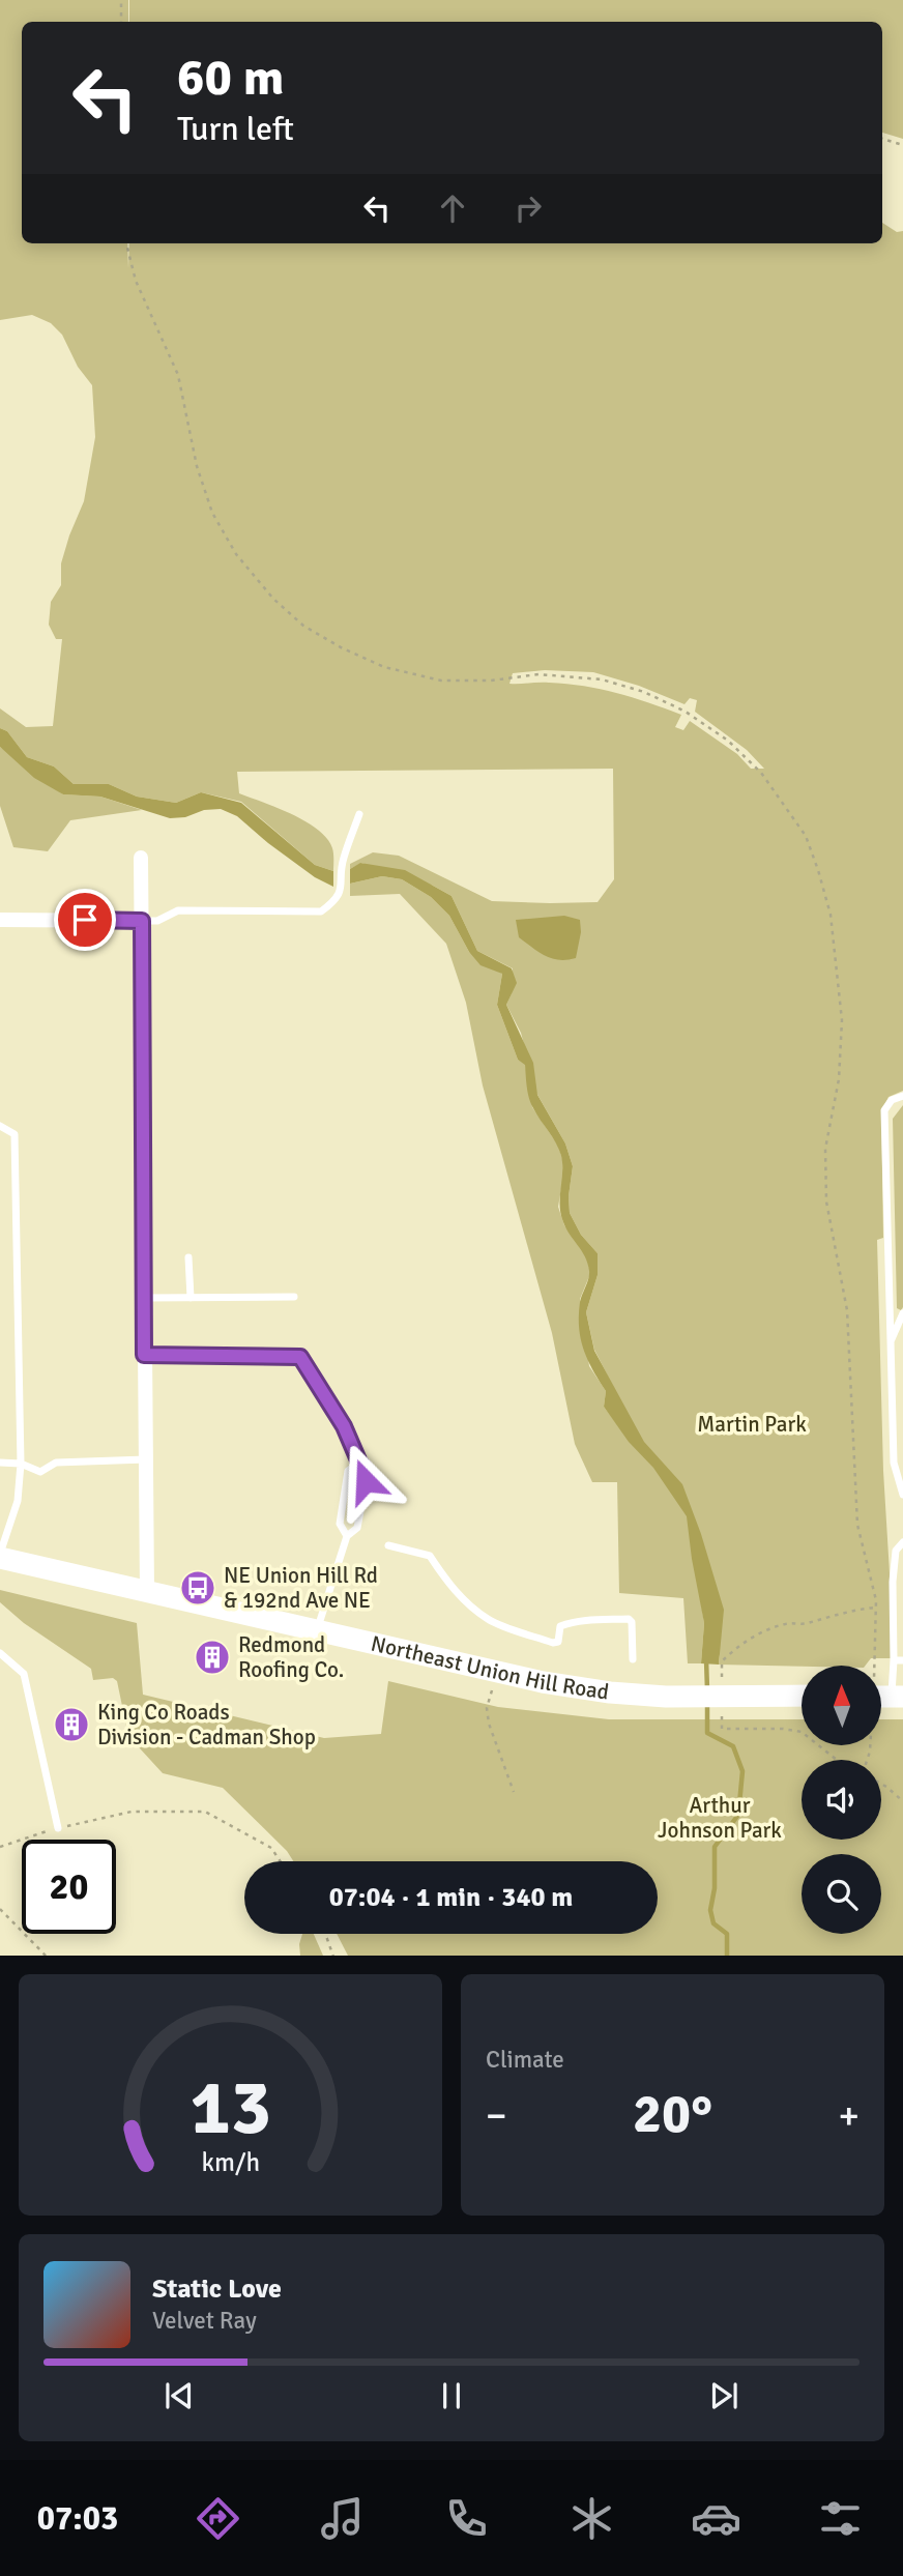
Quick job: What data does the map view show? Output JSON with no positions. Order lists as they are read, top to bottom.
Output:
{
  "streets": {
    "main road": ["Northeast Union Hill Road"]
  },
  "parks": ["Martin Park", "Arthur Johnson Park"],
  "places": {
    "bus stop": ["NE Union Hill Rd & 192nd Ave NE"],
    "building": ["Redmond Roofing Co.", "King Co Roads Division - Cadman Shop"]
  },
  "north": "top",
  "page": {
    "turn": ["60 m", "Turn left"],
    "limit": "20",
    "trip": "07:04 · 1 min · 340 m",
    "tile": "Climate",
    "heat": ["−", "20°", "+"],
    "song": ["Static Love", "Velvet Ray"],
    "tabs": "07:03",
    "gauge": ["13", "km/h"]
  }
}
